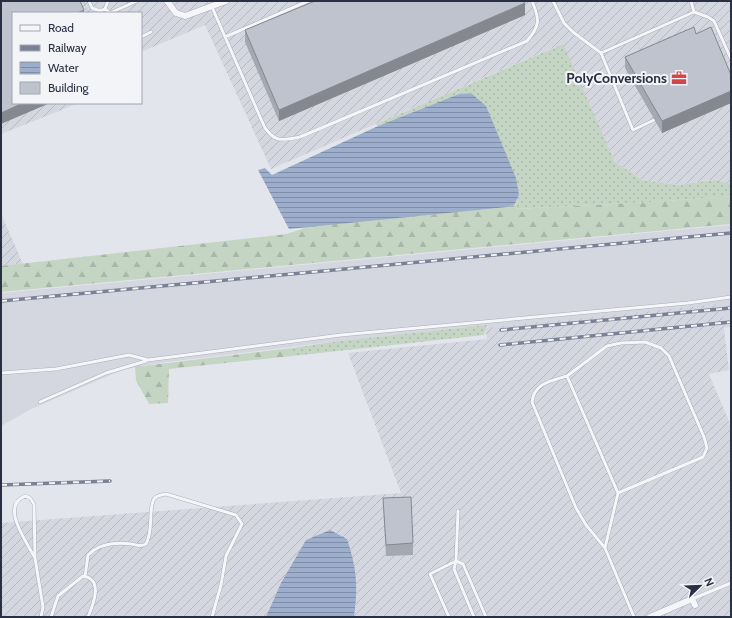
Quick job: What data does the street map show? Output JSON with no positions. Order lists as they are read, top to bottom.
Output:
{
  "places": {
    "office": ["PolyConversions"]
  },
  "legend": [
    "Road",
    "Railway",
    "Water",
    "Building"
  ],
  "north": "top right"
}
